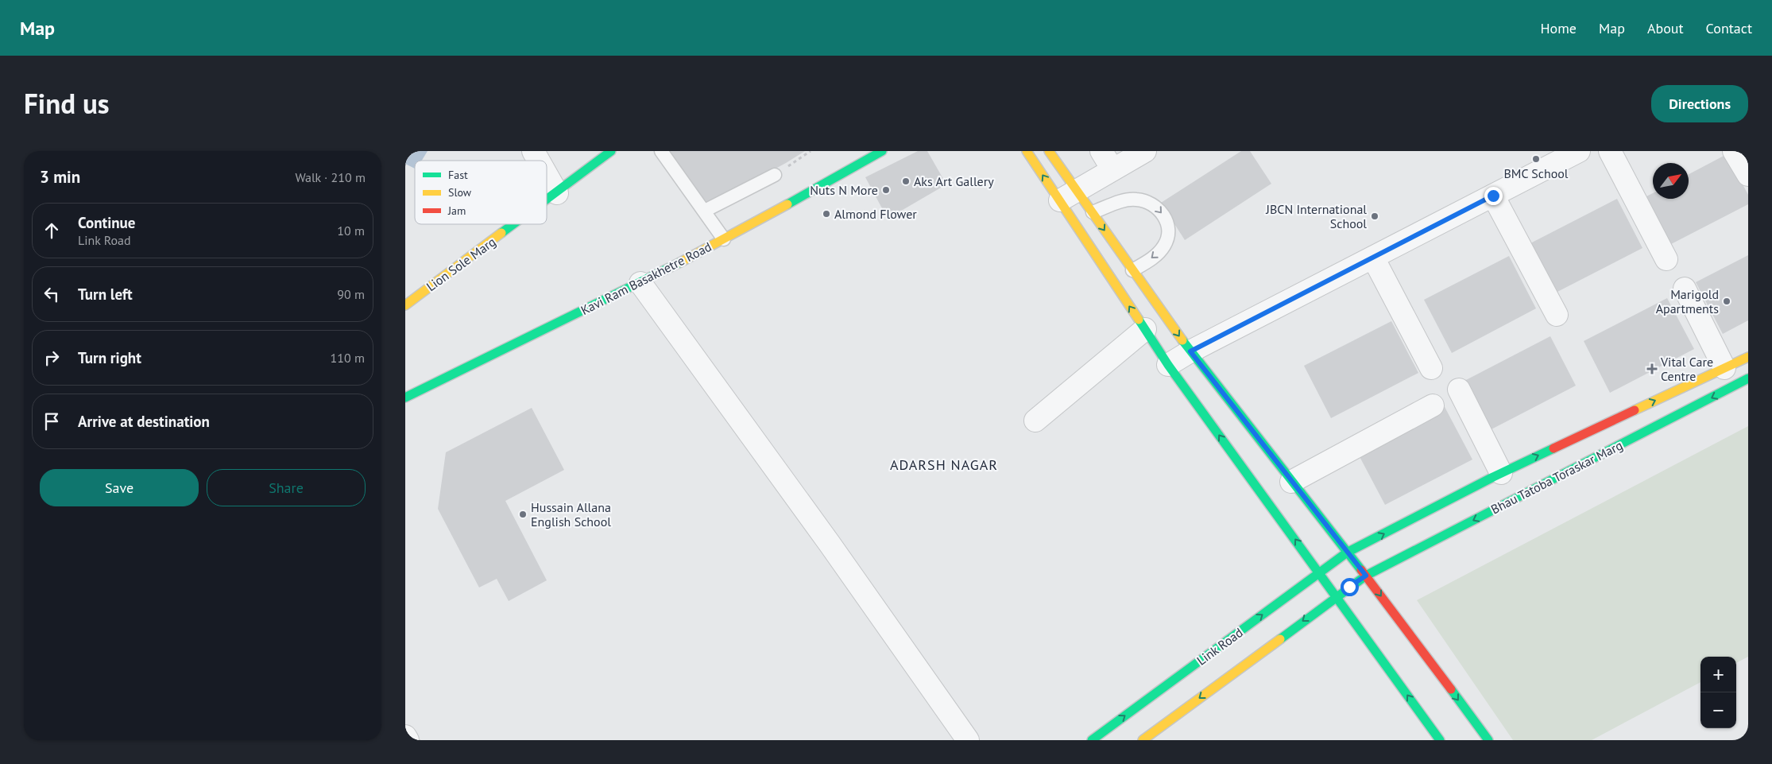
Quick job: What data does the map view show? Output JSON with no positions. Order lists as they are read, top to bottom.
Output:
{
  "streets": {
    "main road": [
      "Lion Sole Marg",
      "Kavi Ram Basakhetre Road",
      "Bhau Tatoba Toraskar Marg",
      "Link Road"
    ]
  },
  "one_way": ["Bhau Tatoba Toraskar Marg"],
  "districts": ["ADARSH NAGAR"],
  "places": {
    "other": [
      "BMC School",
      "Aks Art Gallery",
      "Nuts N More",
      "Almond Flower",
      "JBCN International School",
      "Marigold Apartments",
      "Hussain Allana English School"
    ],
    "health": ["Vital Care Centre"]
  },
  "legend": ["Fast", "Slow", "Jam"],
  "north": "top right",
  "page": {
    "header": "Map",
    "nav": [
      "Home",
      "Map",
      "About",
      "Contact"
    ],
    "title": "Find us",
    "buttons": [
      "Directions",
      ["Save", "Share"]
    ],
    "heading": ["3 min", "Walk · 210 m"],
    "list": [
      ["Continue", "Link Road", "10 m"],
      ["Turn left", "90 m"],
      ["Turn right", "110 m"],
      "Arrive at destination"
    ],
    "map_buttons": ["+", "−"]
  }
}
